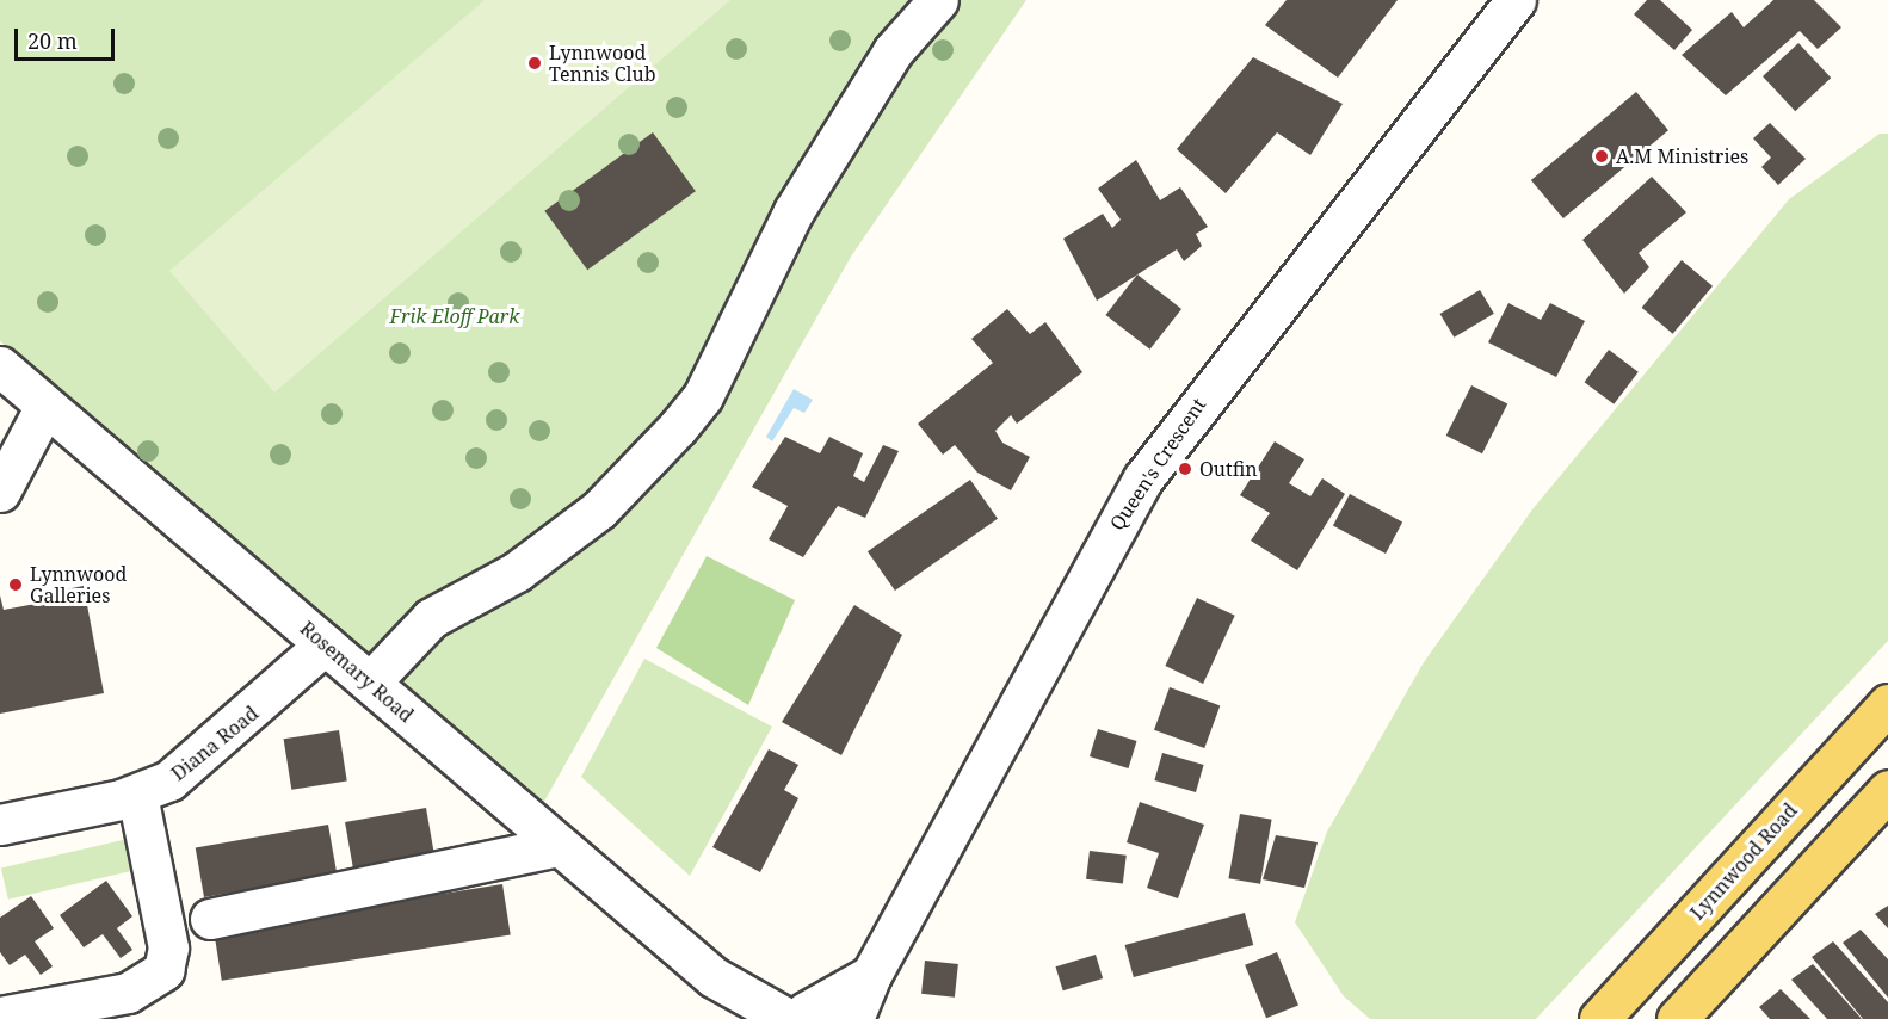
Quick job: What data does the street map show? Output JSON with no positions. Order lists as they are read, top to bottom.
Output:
{
  "streets": {
    "main road": ["Lynnwood Road"],
    "street": ["Queen's Crescent", "Rosemary Road", "Diana Road"]
  },
  "crossings": [
    ["Rosemary Road", "Diana Road"]
  ],
  "parks": ["Frik Eloff Park"],
  "places": [
    "Lynnwood Tennis Club",
    "A.M Ministries",
    "Outfin",
    "Lynnwood Galleries"
  ],
  "scale_bar": "20 m"
}
